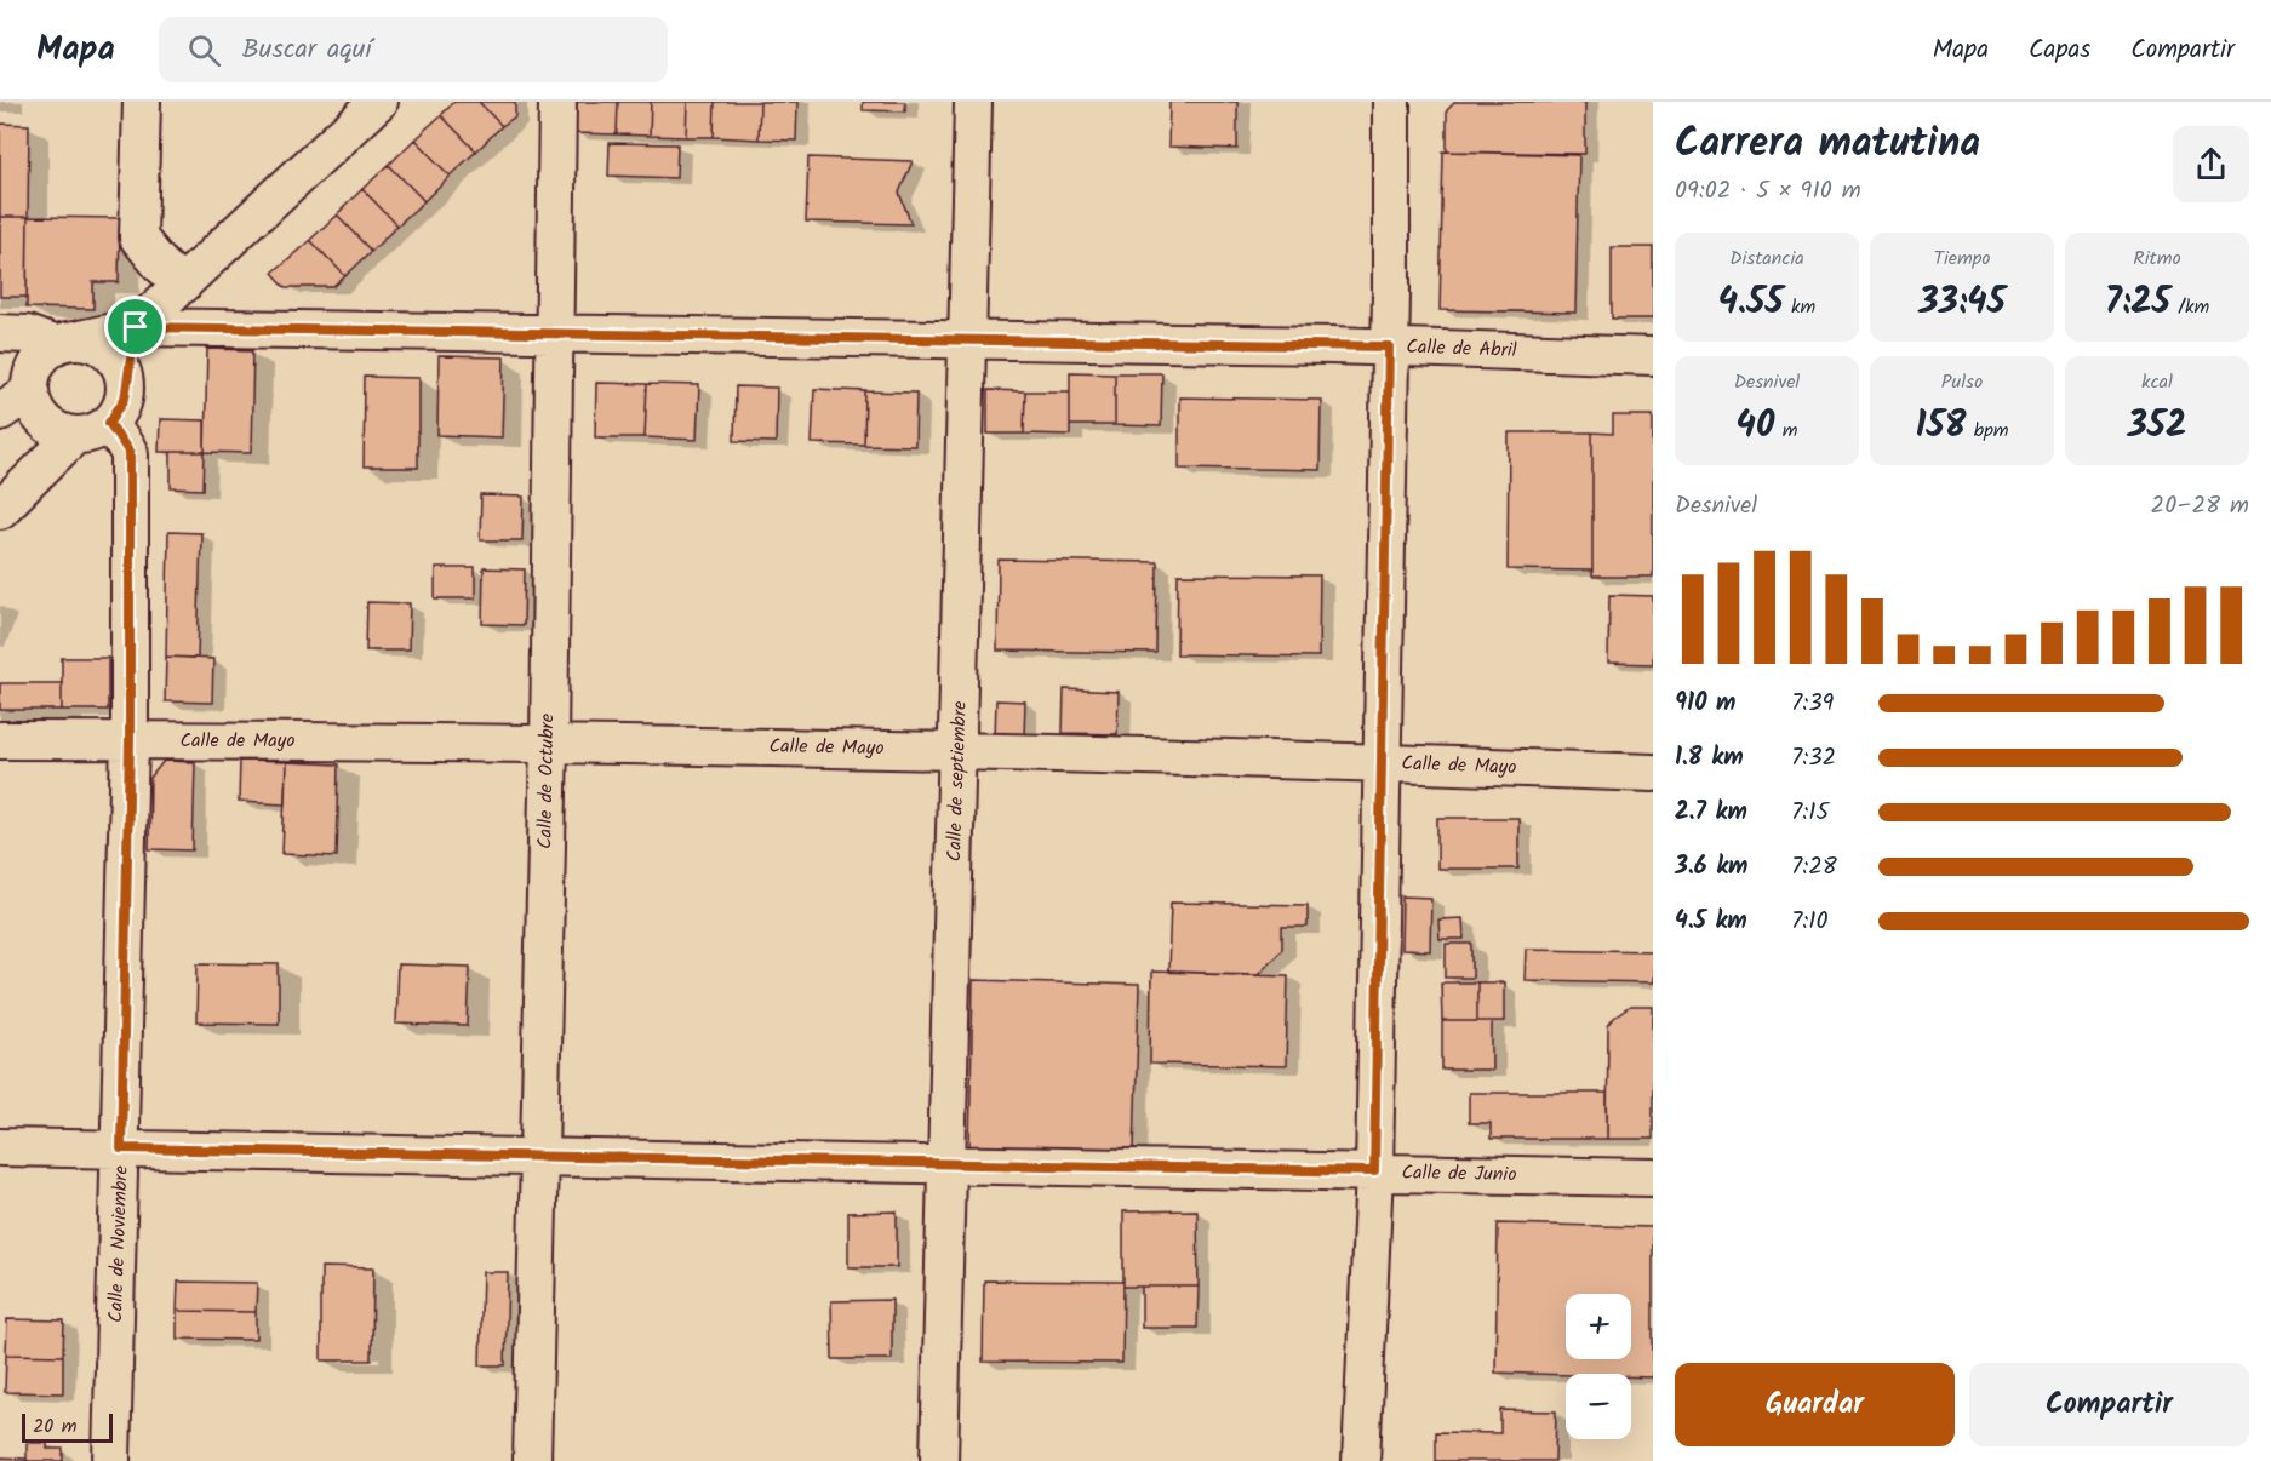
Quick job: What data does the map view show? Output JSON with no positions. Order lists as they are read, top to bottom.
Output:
{
  "streets": {
    "street": [
      "Calle de Abril",
      "Calle de Mayo",
      "Calle de Octubre",
      "Calle de septiembre",
      "Calle de Junio",
      "Calle de Noviembre"
    ]
  },
  "crossings": [
    ["Calle de Abril", "Calle de Octubre"],
    ["Calle de Abril", "Calle de septiembre"],
    ["Calle de Abril", "Calle de Noviembre"],
    ["Calle de Mayo", "Calle de Octubre"],
    ["Calle de Mayo", "Calle de septiembre"],
    ["Calle de Mayo", "Calle de Noviembre"],
    ["Calle de Octubre", "Calle de Junio"],
    ["Calle de septiembre", "Calle de Junio"],
    ["Calle de Junio", "Calle de Noviembre"]
  ],
  "scale_bar": "20 m",
  "page": {
    "header": "Mapa",
    "search": "Buscar aquí",
    "nav": ["Mapa", "Capas", "Compartir"],
    "heading": ["Carrera matutina", "09:02 · 5 × 910 m"],
    "stats": [
      ["Distancia", "4.55 km"],
      ["Tiempo", "33:45"],
      ["Ritmo", "7:25 /km"],
      ["Desnivel", "40 m"],
      ["Pulso", "158 bpm"],
      ["kcal", "352"]
    ],
    "chart": ["Desnivel", "20–28 m"],
    "list": [
      {
        "name": "910 m",
        "note": "7:39"
      },
      {
        "name": "1.8 km",
        "note": "7:32"
      },
      {
        "name": "2.7 km",
        "note": "7:15"
      },
      {
        "name": "3.6 km",
        "note": "7:28"
      },
      {
        "name": "4.5 km",
        "note": "7:10"
      }
    ],
    "map_buttons": ["+", "−"],
    "buttons": ["Guardar", "Compartir"],
    "scale": "20 m"
  }
}
